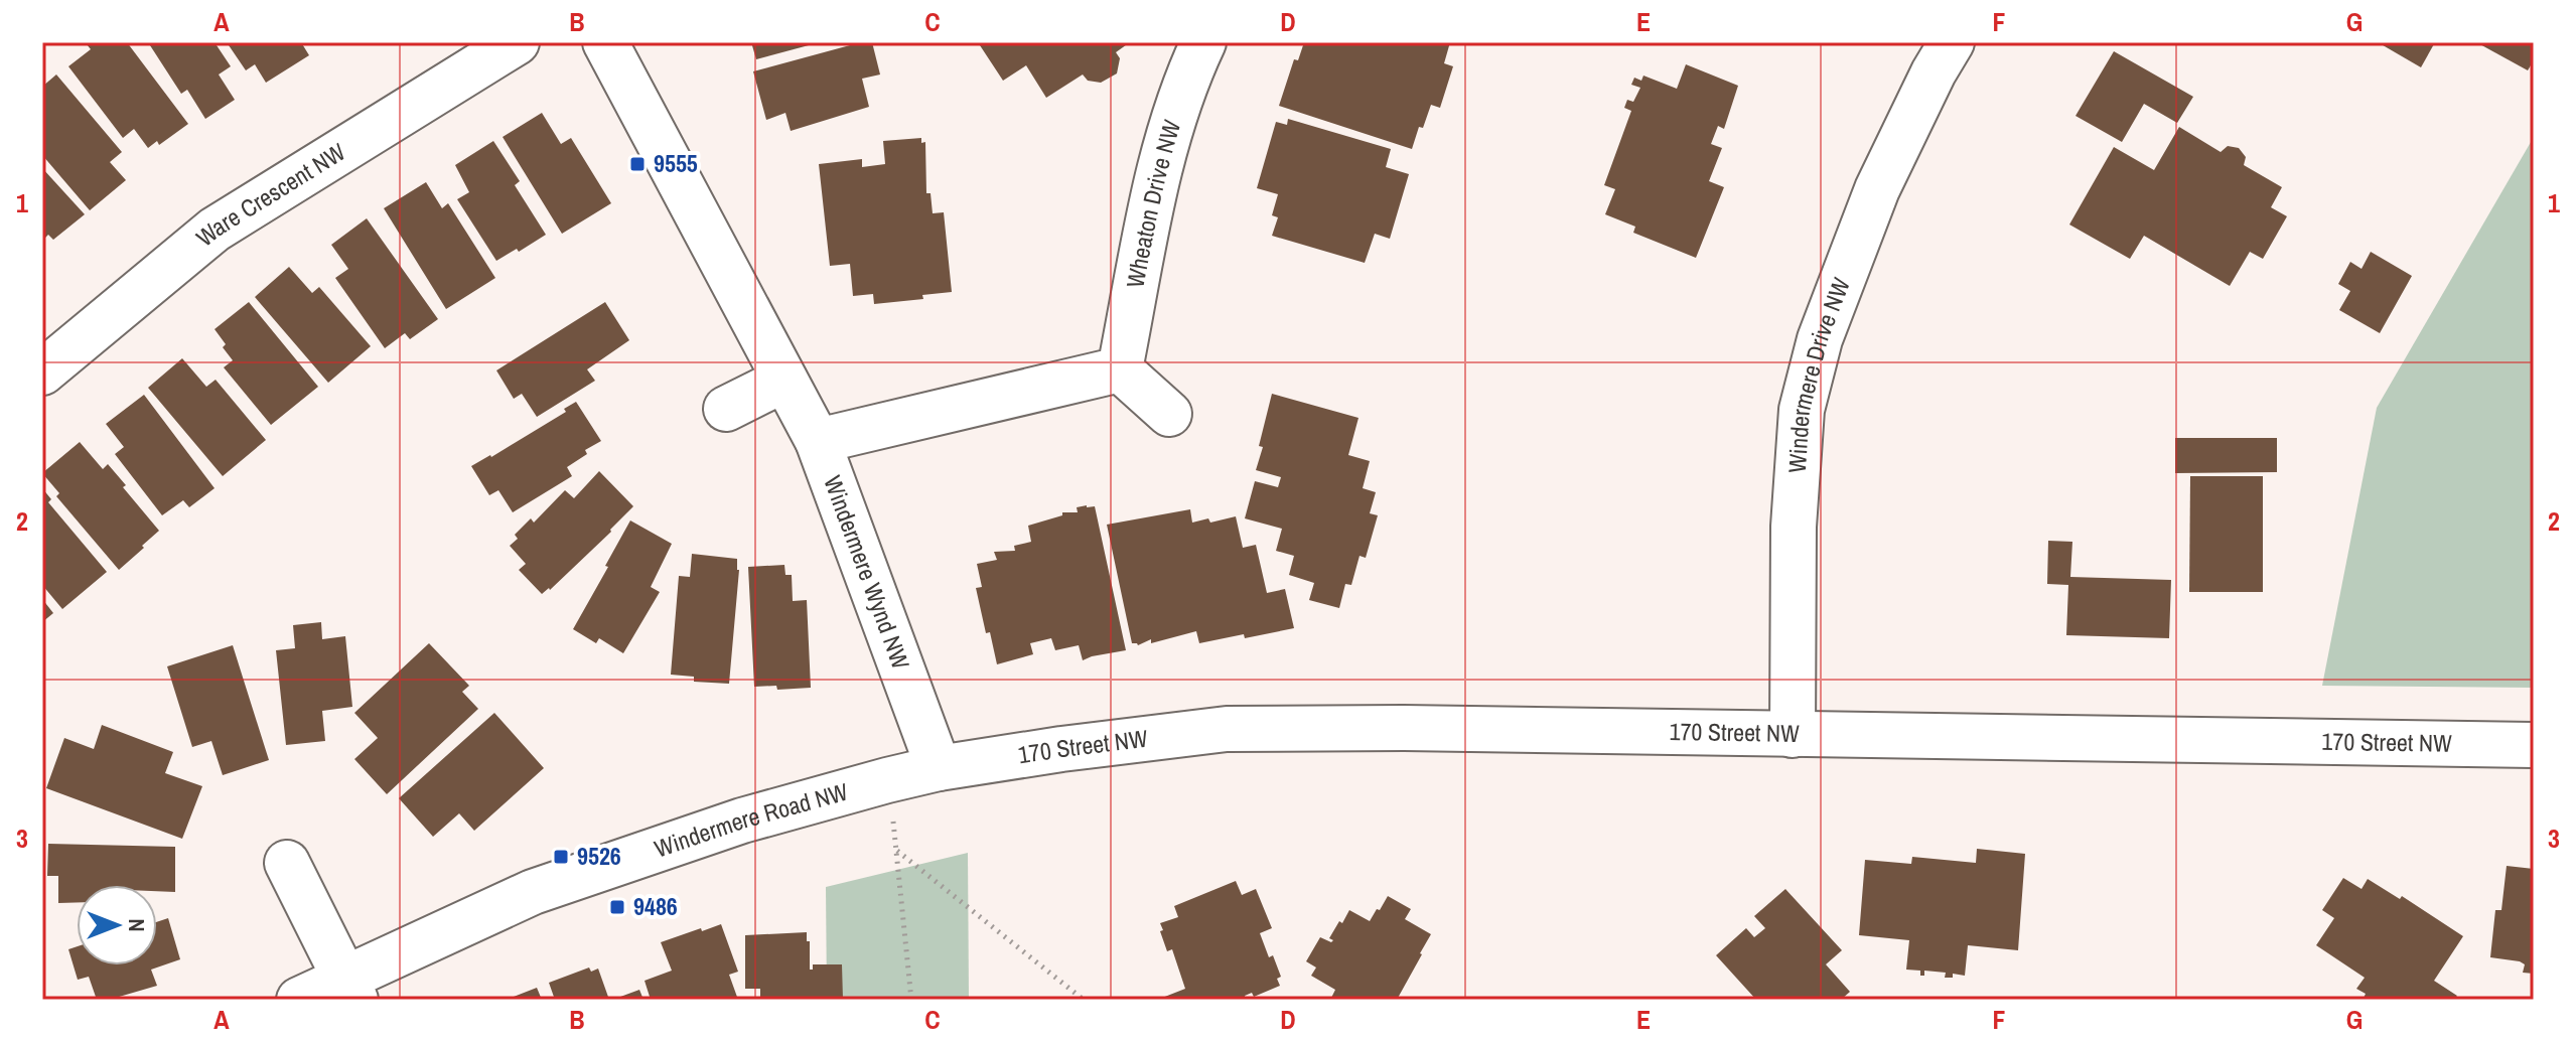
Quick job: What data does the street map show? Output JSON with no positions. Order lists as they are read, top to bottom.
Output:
{
  "streets": {
    "street": [
      "Ware Crescent NW",
      "Wheaton Drive NW",
      "Windermere Drive NW",
      "Windermere Wynd NW",
      "170 Street NW",
      "Windermere Road NW"
    ]
  },
  "crossings": [
    ["Windermere Drive NW", "170 Street NW"],
    ["Windermere Wynd NW", "170 Street NW"],
    ["Windermere Wynd NW", "Windermere Road NW"],
    ["170 Street NW", "Windermere Road NW"]
  ],
  "places": {
    "transit": ["9555", "9526", "9486"]
  },
  "north": "right",
  "grid": {
    "columns": [
      "A",
      "B",
      "C",
      "D",
      "E",
      "F",
      "G"
    ],
    "rows": ["1", "2", "3"]
  }
}
